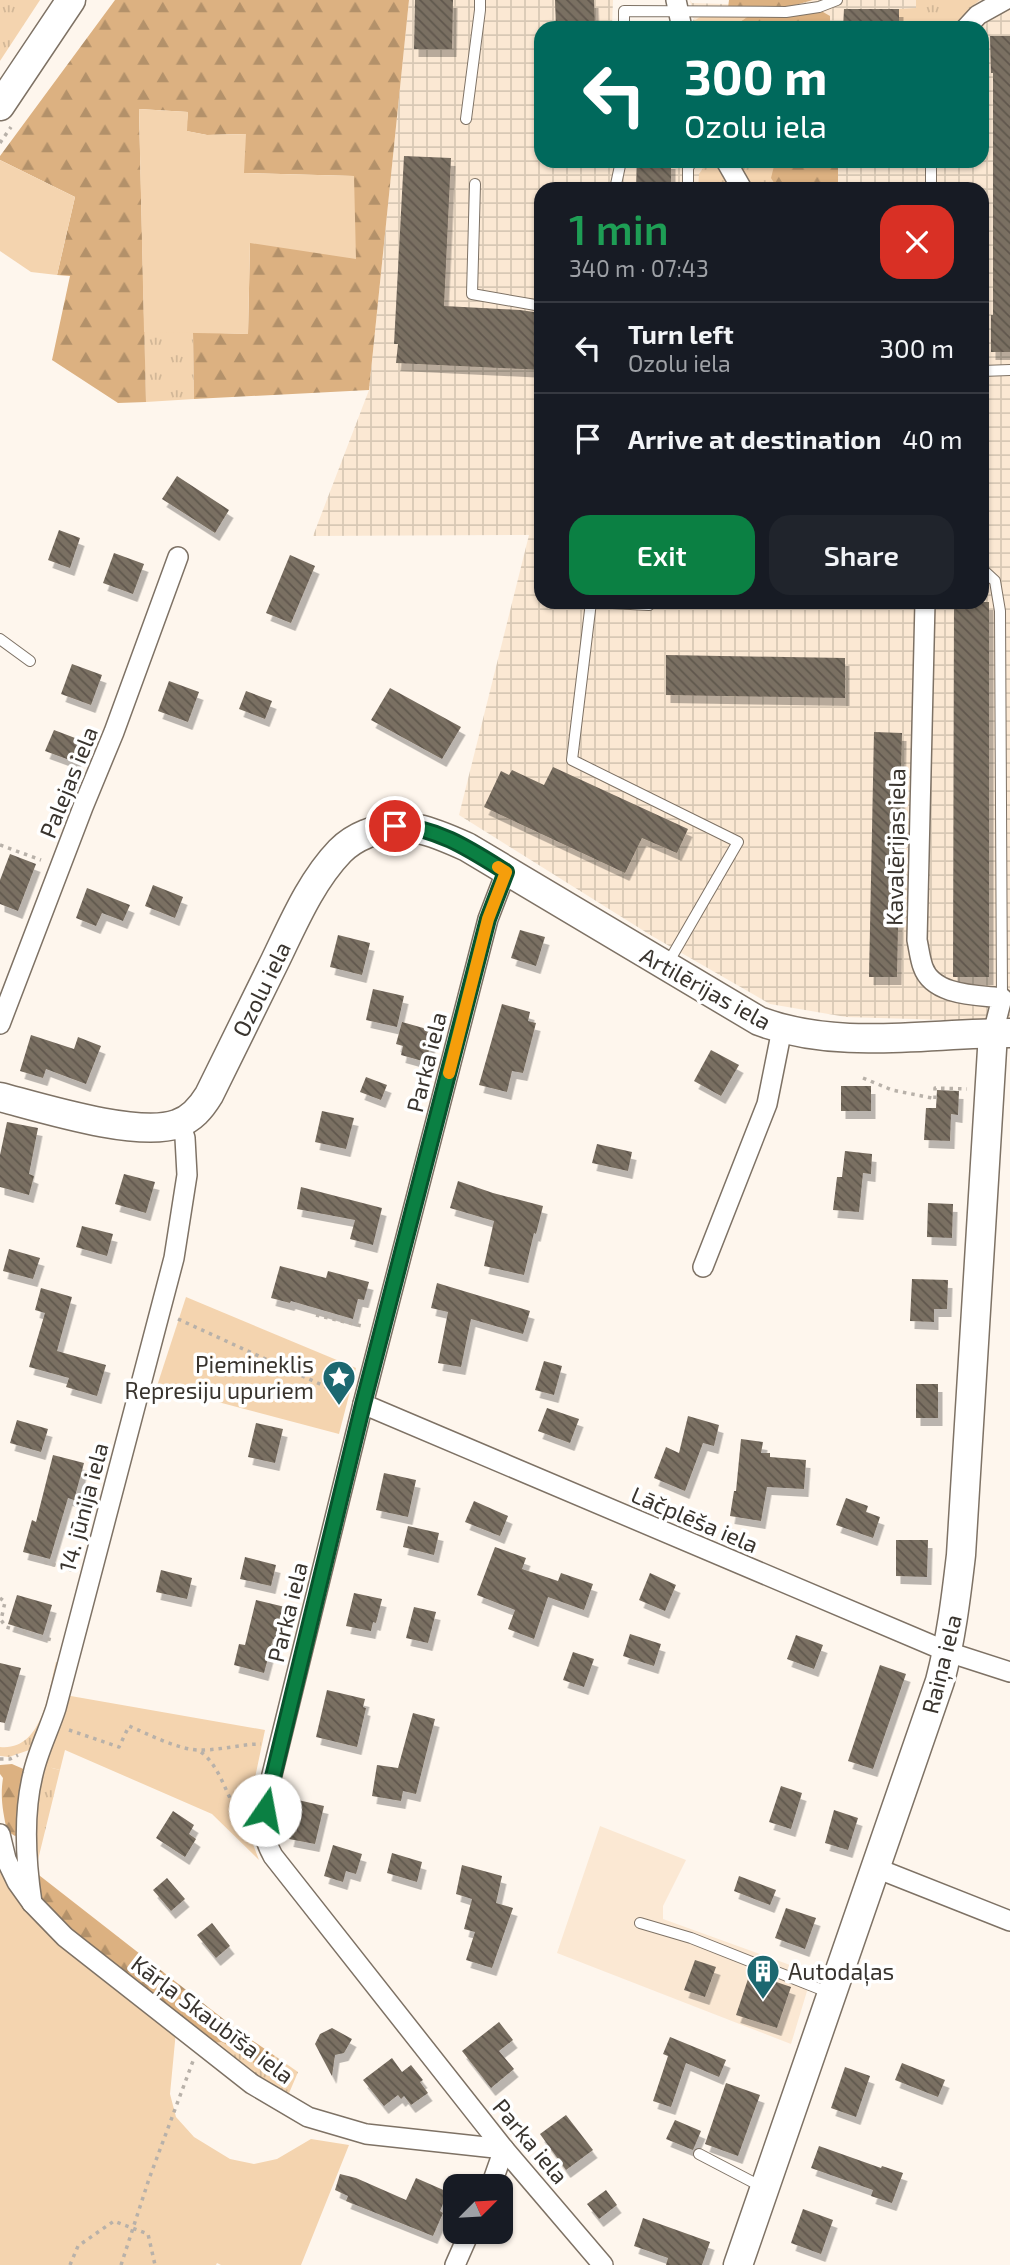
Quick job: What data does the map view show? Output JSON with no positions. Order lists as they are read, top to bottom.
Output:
{
  "streets": {
    "street": [
      "Palejas iela",
      "Kavalērijas iela",
      "Artilērijas iela",
      "Ozolu iela",
      "Parka iela",
      "14. jūnija iela",
      "Lāčplēša iela",
      "Raiņa iela",
      "Kārļa Skaubīša iela"
    ]
  },
  "crossings": [
    ["Artilērijas iela", "Ozolu iela"],
    ["Artilērijas iela", "Parka iela"],
    ["Artilērijas iela", "Raiņa iela"],
    ["Ozolu iela", "Parka iela"],
    ["Ozolu iela", "14. jūnija iela"],
    ["Parka iela", "Lāčplēša iela"],
    ["Parka iela", "Kārļa Skaubīša iela"],
    ["14. jūnija iela", "Kārļa Skaubīša iela"],
    ["Lāčplēša iela", "Raiņa iela"]
  ],
  "places": {
    "place": ["Piemineklis Represiju upuriem"],
    "building": ["Autodaļas"]
  },
  "north": "top right",
  "page": {
    "turn": ["300 m", "Ozolu iela"],
    "heading": ["1 min", "340 m · 07:43"],
    "list": [
      {
        "name": "Turn left",
        "note": "Ozolu iela",
        "value": "300 m"
      },
      {
        "name": "Arrive at destination",
        "value": "40 m"
      }
    ],
    "buttons": ["Exit", "Share"]
  }
}
